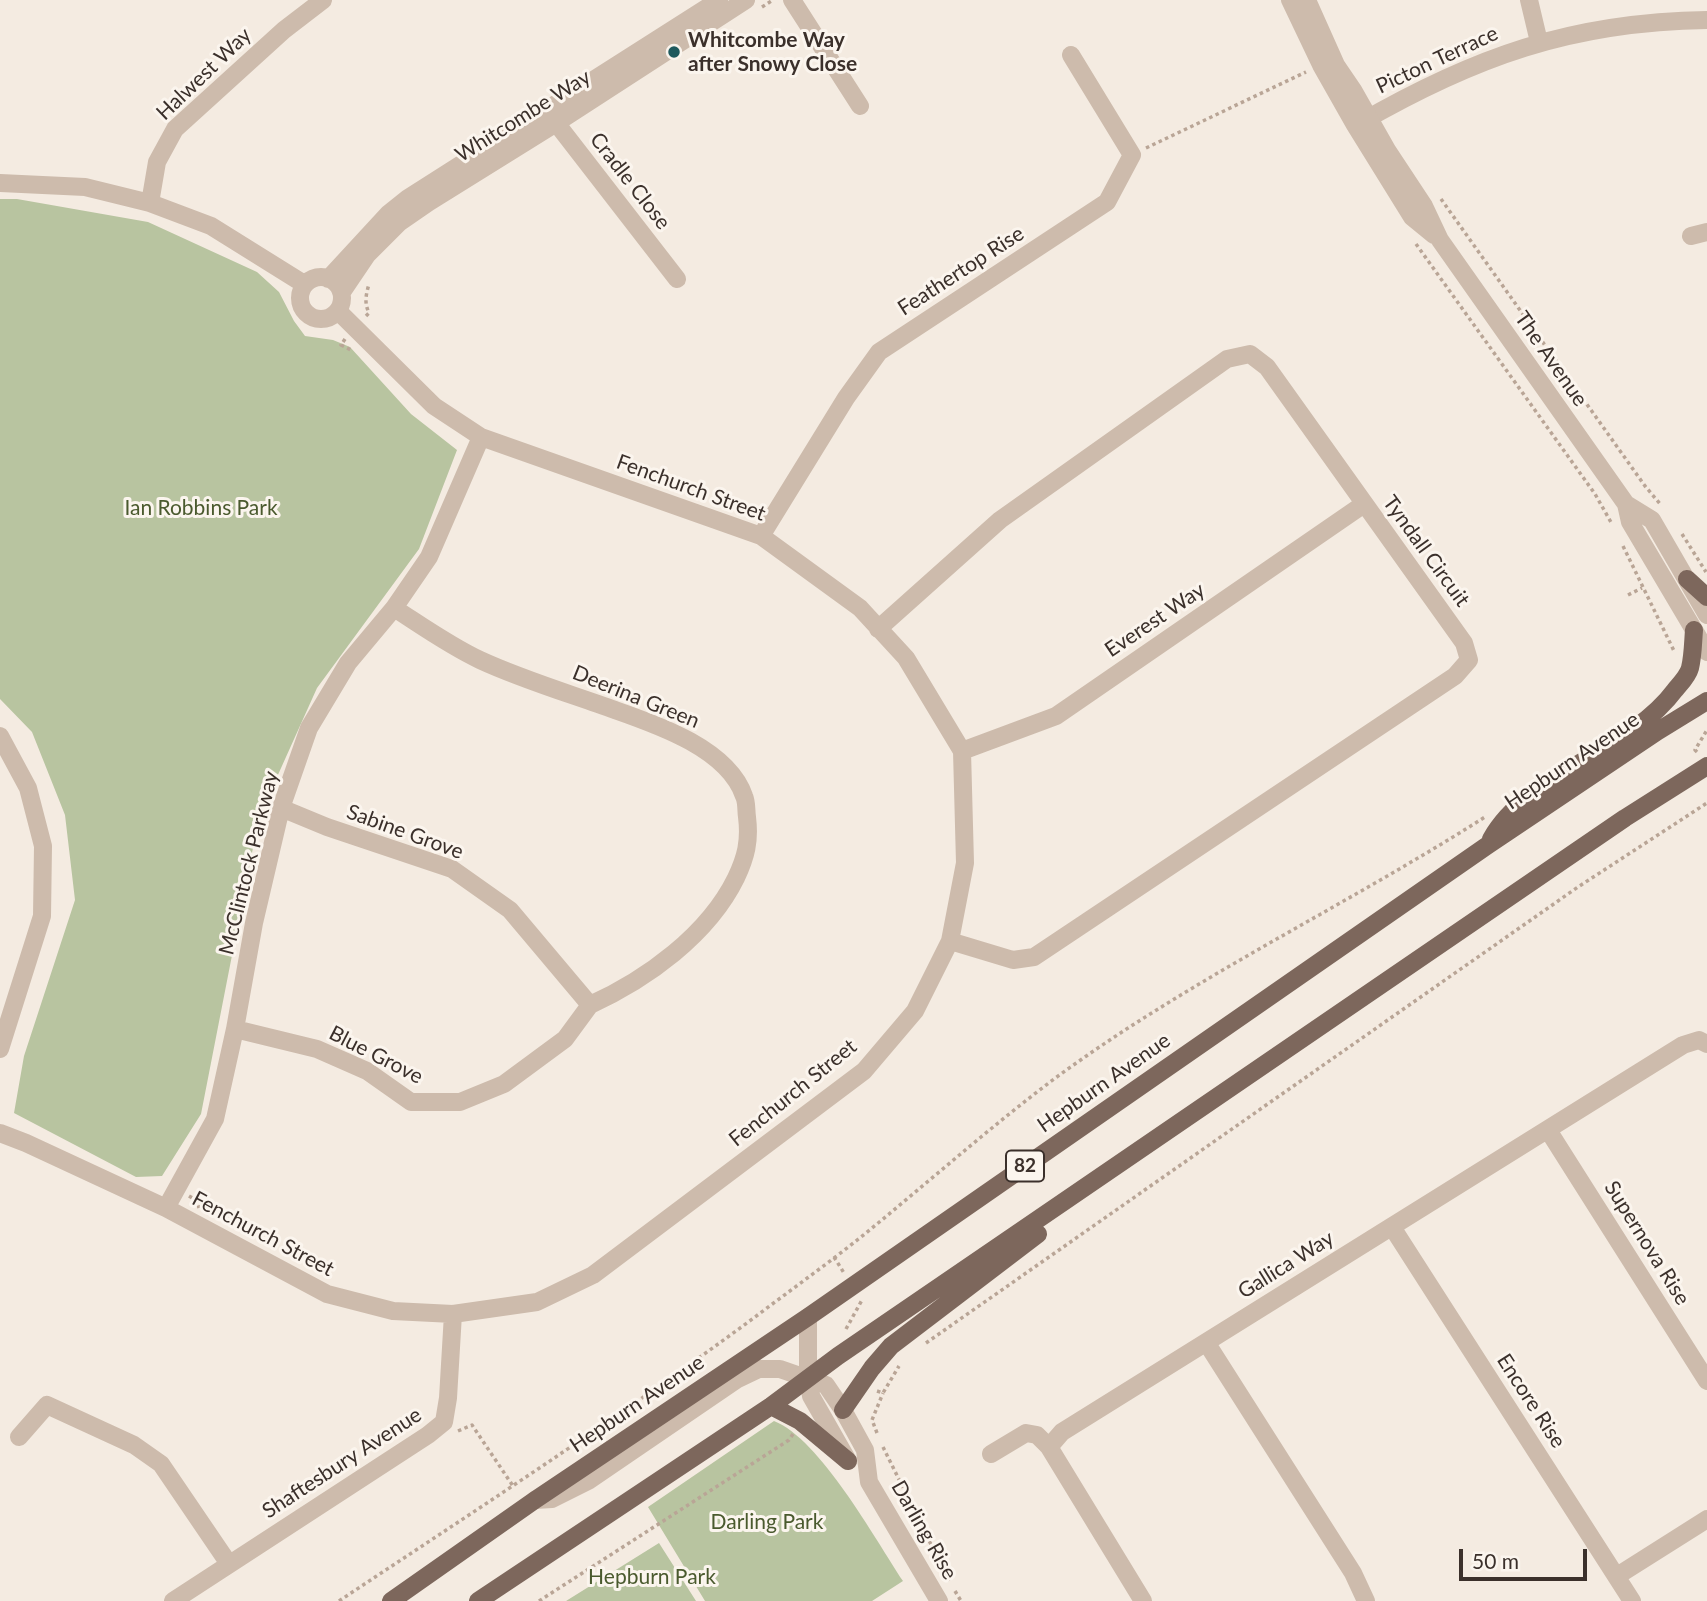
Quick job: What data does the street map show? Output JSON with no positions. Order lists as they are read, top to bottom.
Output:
{
  "streets": {
    "main road": ["Hepburn Avenue", "82"],
    "street": [
      "Picton Terrace",
      "Halwest Way",
      "Whitcombe Way",
      "Cradle Close",
      "Feathertop Rise",
      "The Avenue",
      "Fenchurch Street",
      "Tyndall Circuit",
      "Everest Way",
      "Deerina Green",
      "Sabine Grove",
      "McClintock Parkway",
      "Blue Grove",
      "Supernova Rise",
      "Gallica Way",
      "Encore Rise",
      "Shaftesbury Avenue",
      "Darling Rise"
    ]
  },
  "crossings": [
    ["Picton Terrace", "The Avenue"],
    ["Whitcombe Way", "Cradle Close"],
    ["Whitcombe Way", "Fenchurch Street"],
    ["Feathertop Rise", "Fenchurch Street"],
    ["Fenchurch Street", "Tyndall Circuit"],
    ["Fenchurch Street", "Everest Way"],
    ["Fenchurch Street", "McClintock Parkway"],
    ["Fenchurch Street", "Shaftesbury Avenue"],
    ["Tyndall Circuit", "Everest Way"],
    ["Deerina Green", "Sabine Grove"],
    ["Deerina Green", "McClintock Parkway"],
    ["Deerina Green", "Blue Grove"],
    ["Hepburn Avenue", "Darling Rise"],
    ["Sabine Grove", "McClintock Parkway"],
    ["Sabine Grove", "Blue Grove"],
    ["McClintock Parkway", "Blue Grove"],
    ["82", "Darling Rise"],
    ["Supernova Rise", "Gallica Way"],
    ["Gallica Way", "Encore Rise"]
  ],
  "parks": ["Ian Robbins Park", "Darling Park", "Hepburn Park"],
  "places": ["Whitcombe Way after Snowy Close"],
  "scale_bar": "50 m"
}
